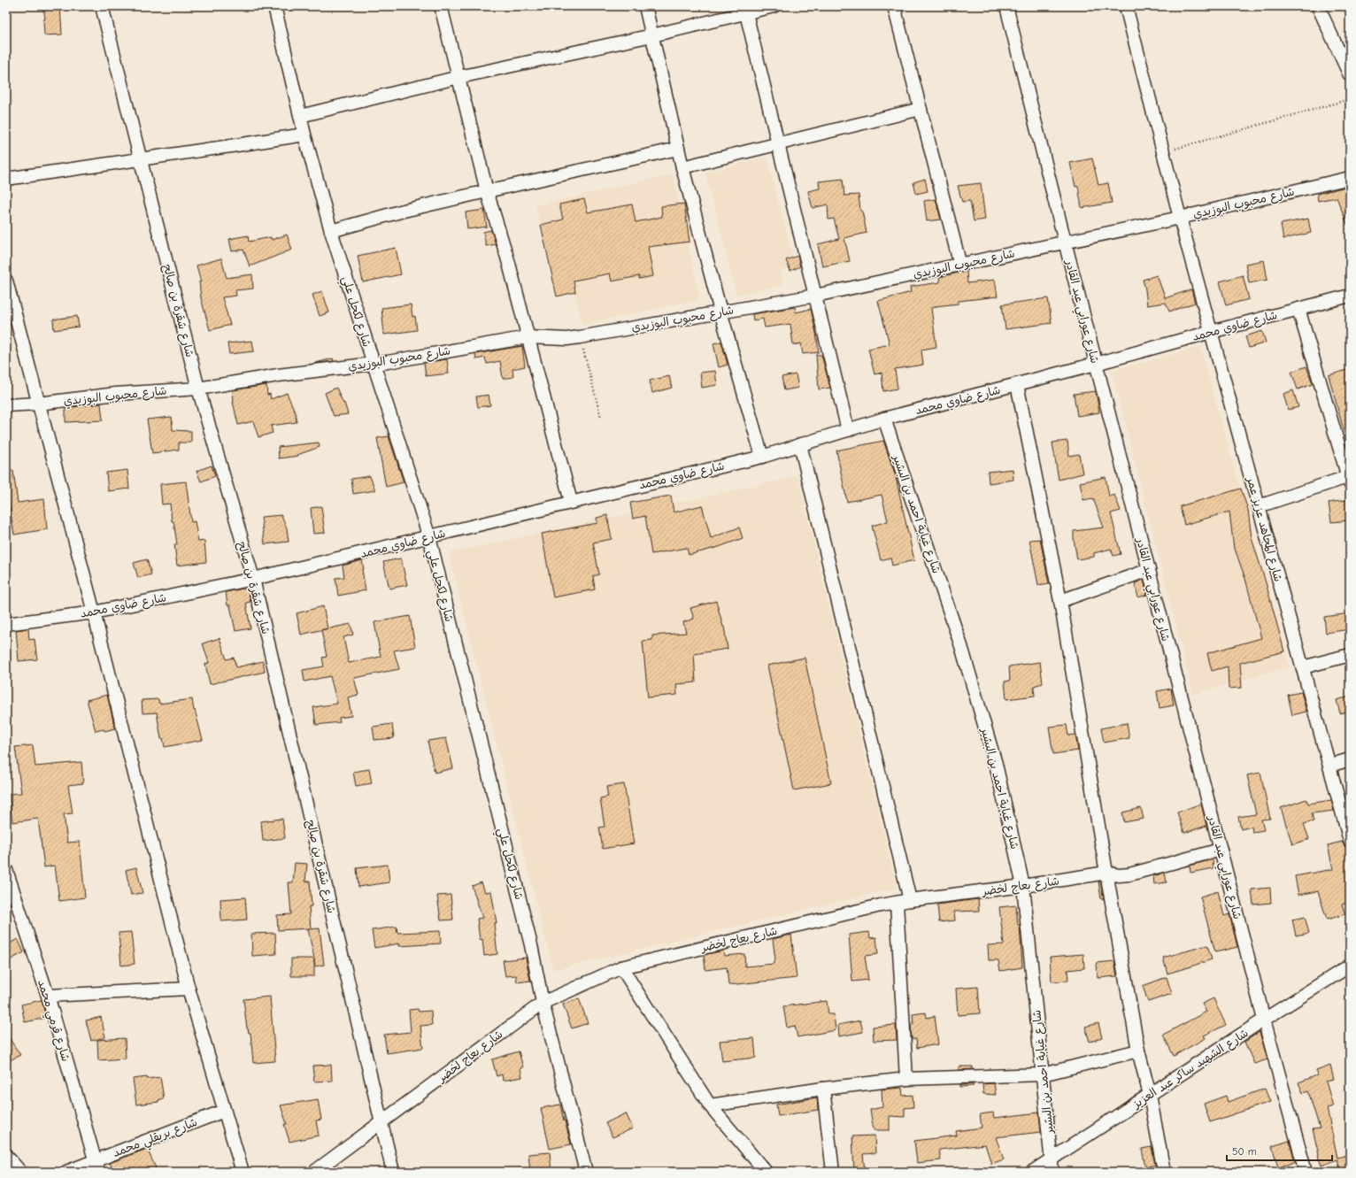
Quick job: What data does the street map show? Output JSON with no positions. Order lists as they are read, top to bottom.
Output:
{
  "streets": {
    "street": [
      "شارع محبوب البوزيدي",
      "شارع شقرة بن صالح",
      "شارع لكحل علي",
      "شارع عورابي عبد القادر",
      "شارع ضاوي محمد",
      "شارع غيابة احمد بن البشير",
      "شارع المجاهد عزيز عمر",
      "شارع بعاج لخضر",
      "شارع قرمي محمد",
      "شارع الشهيد ساكر عبد العزيز",
      "شارع بريقلي محمد"
    ]
  },
  "crossings": [
    ["شارع محبوب البوزيدي", "شارع شقرة بن صالح"],
    ["شارع محبوب البوزيدي", "شارع لكحل علي"],
    ["شارع محبوب البوزيدي", "شارع عورابي عبد القادر"],
    ["شارع محبوب البوزيدي", "شارع المجاهد عزيز عمر"],
    ["شارع شقرة بن صالح", "شارع ضاوي محمد"],
    ["شارع شقرة بن صالح", "شارع بعاج لخضر"],
    ["شارع لكحل علي", "شارع ضاوي محمد"],
    ["شارع لكحل علي", "شارع بعاج لخضر"],
    ["شارع عورابي عبد القادر", "شارع ضاوي محمد"],
    ["شارع عورابي عبد القادر", "شارع بعاج لخضر"],
    ["شارع عورابي عبد القادر", "شارع الشهيد ساكر عبد العزيز"],
    ["شارع ضاوي محمد", "شارع غيابة احمد بن البشير"],
    ["شارع ضاوي محمد", "شارع المجاهد عزيز عمر"],
    ["شارع غيابة احمد بن البشير", "شارع بعاج لخضر"],
    ["شارع غيابة احمد بن البشير", "شارع الشهيد ساكر عبد العزيز"],
    ["شارع قرمي محمد", "شارع بريقلي محمد"]
  ],
  "scale_bar": "50 m"
}
